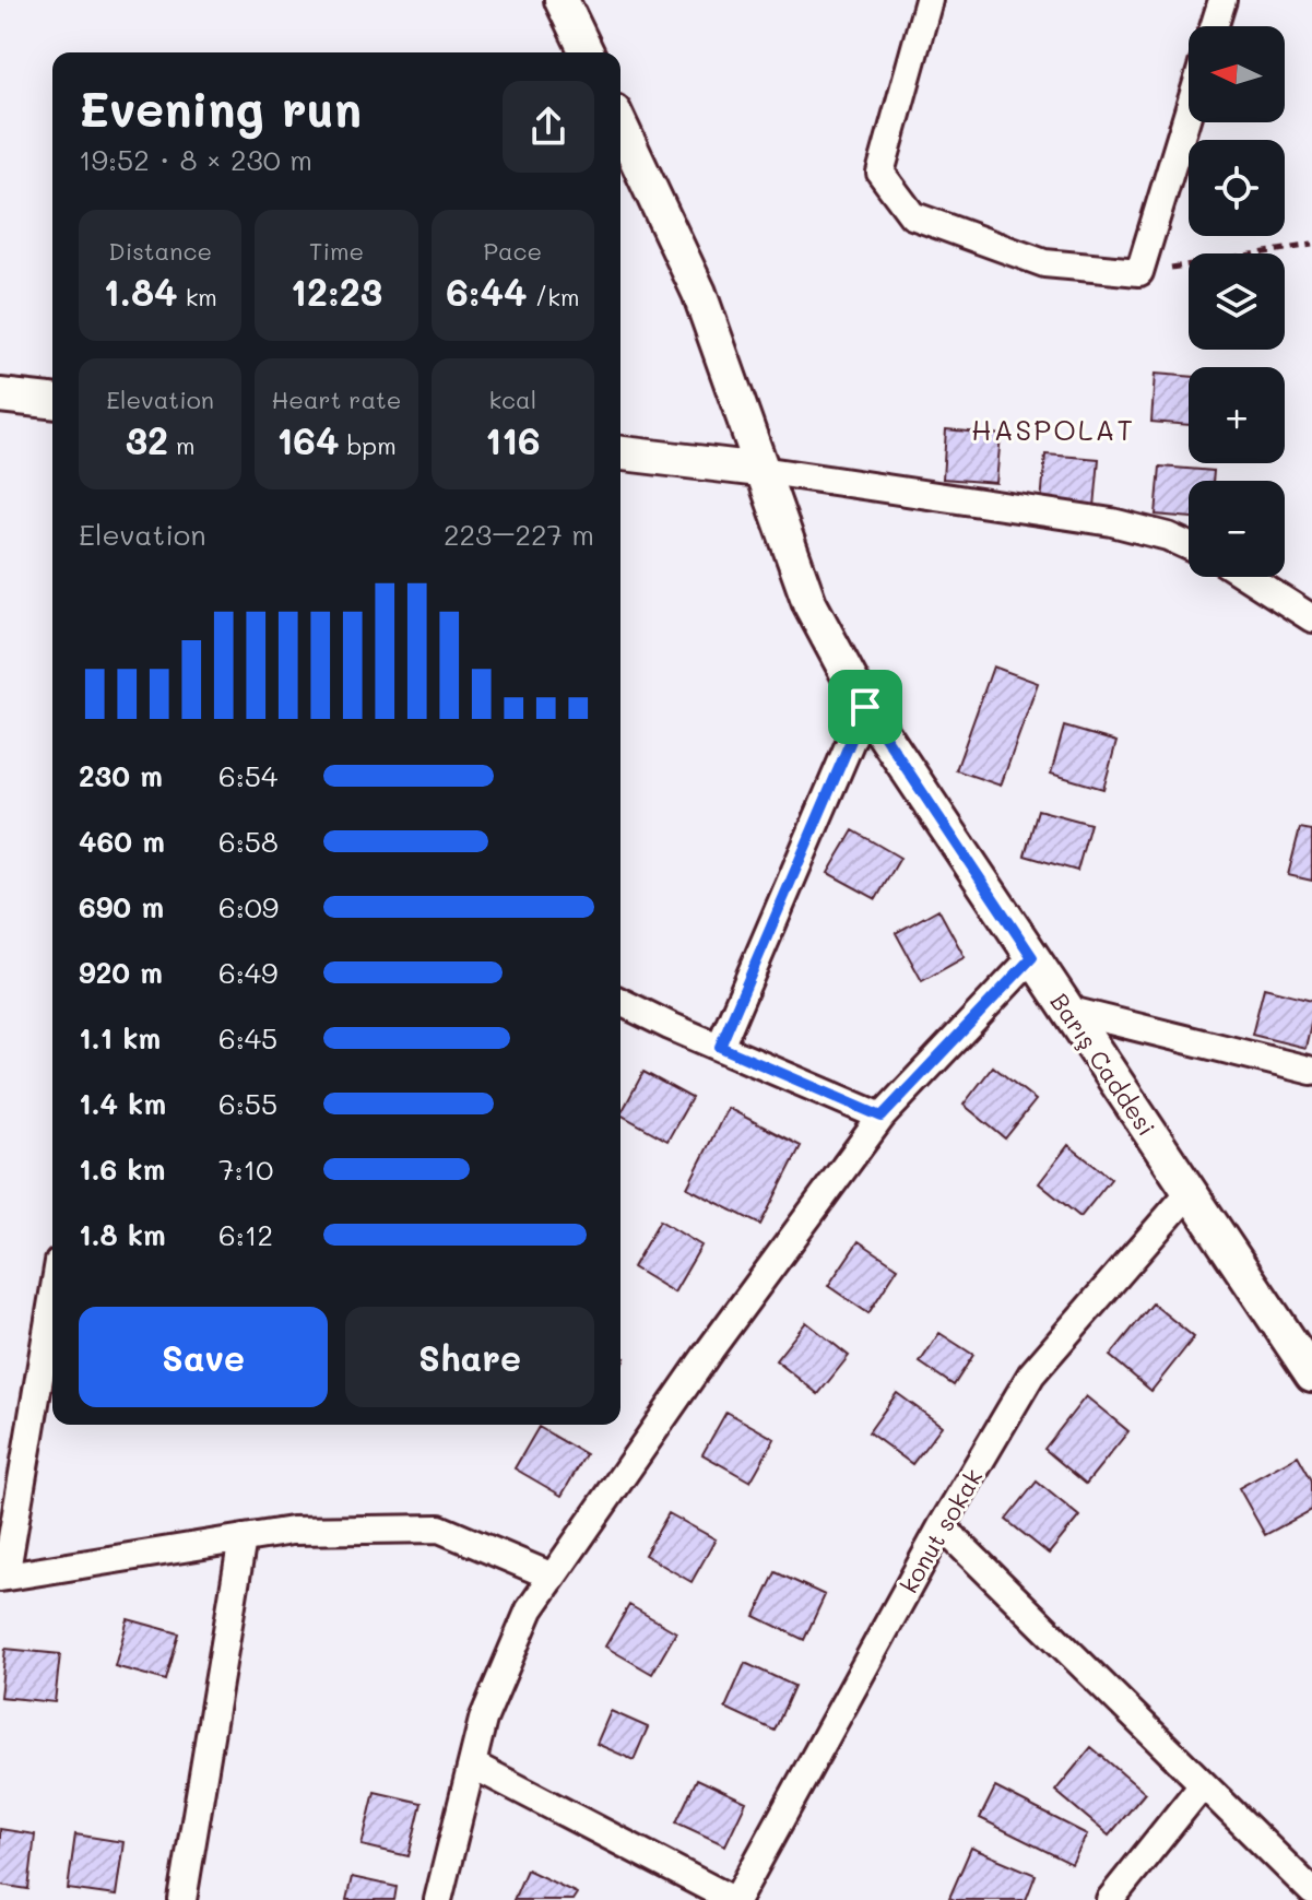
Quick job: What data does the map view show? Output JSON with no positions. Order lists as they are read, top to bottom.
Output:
{
  "streets": {
    "street": ["Barış Caddesi", "konut sokak"]
  },
  "crossings": [
    ["Barış Caddesi", "konut sokak"]
  ],
  "districts": ["HASPOLAT"],
  "north": "left",
  "page": {
    "map_buttons": ["+", "−"],
    "heading": ["Evening run", "19:52 · 8 × 230 m"],
    "stats": [
      ["Distance", "1.84 km"],
      ["Time", "12:23"],
      ["Pace", "6:44 /km"],
      ["Elevation", "32 m"],
      ["Heart rate", "164 bpm"],
      ["kcal", "116"]
    ],
    "chart": ["Elevation", "223–227 m"],
    "list": [
      {
        "name": "230 m",
        "note": "6:54"
      },
      {
        "name": "460 m",
        "note": "6:58"
      },
      {
        "name": "690 m",
        "note": "6:09"
      },
      {
        "name": "920 m",
        "note": "6:49"
      },
      {
        "name": "1.1 km",
        "note": "6:45"
      },
      {
        "name": "1.4 km",
        "note": "6:55"
      },
      {
        "name": "1.6 km",
        "note": "7:10"
      },
      {
        "name": "1.8 km",
        "note": "6:12"
      }
    ],
    "buttons": ["Save", "Share"]
  }
}
